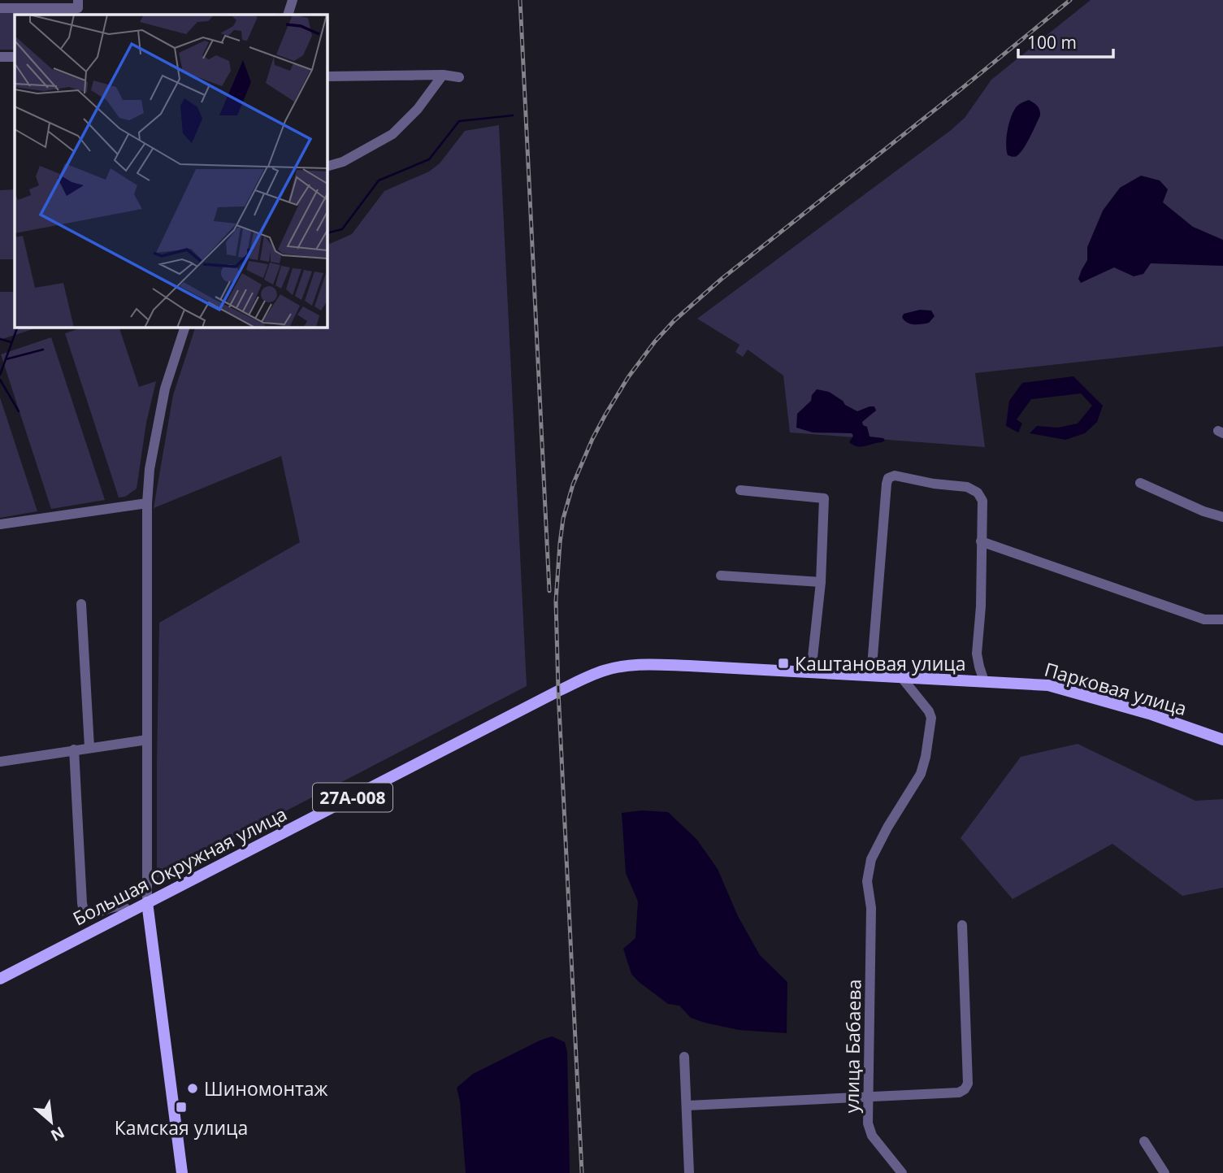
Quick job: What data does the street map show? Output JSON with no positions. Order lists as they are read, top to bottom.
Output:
{
  "streets": {
    "main road": ["Парковая улица", "27А-008", "Большая Окружная улица"],
    "street": ["улица Бабаева"]
  },
  "crossings": [
    ["Парковая улица", "Большая Окружная улица"],
    ["Парковая улица", "улица Бабаева"]
  ],
  "places": {
    "transit": ["Каштановая улица", "Камская улица"],
    "other": ["Шиномонтаж"]
  },
  "scale_bar": "100 m",
  "north": "bottom right"
}
